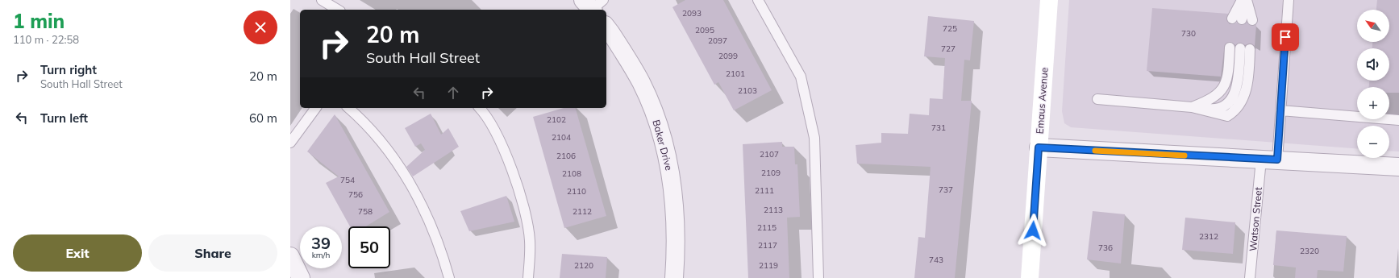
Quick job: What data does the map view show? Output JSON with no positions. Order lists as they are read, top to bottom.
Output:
{
  "streets": {
    "main road": ["Emaus Avenue"],
    "street": ["Baker Drive"],
    "lane": ["Watson Street"]
  },
  "house_numbers": [
    "2093",
    "725",
    "2095",
    "730",
    "2097",
    "727",
    "2099",
    "2101",
    "2103",
    "2102",
    "731",
    "2104",
    "2107",
    "2106",
    "2109",
    "2108",
    "754",
    "737",
    "2111",
    "2110",
    "756",
    "2113",
    "758",
    "2112",
    "2115",
    "2312",
    "2117",
    "736",
    "2320",
    "743",
    "2120",
    "2119"
  ],
  "north": "top left",
  "page": {
    "heading": ["1 min", "110 m · 22:58"],
    "map_buttons": ["+", "−"],
    "turn": ["20 m", "South Hall Street"],
    "list": [
      {
        "name": "Turn right",
        "note": "South Hall Street",
        "value": "20 m"
      },
      {
        "name": "Turn left",
        "value": "60 m"
      }
    ],
    "speed": "39 km/h",
    "limit": "50",
    "buttons": ["Exit", "Share"]
  }
}
